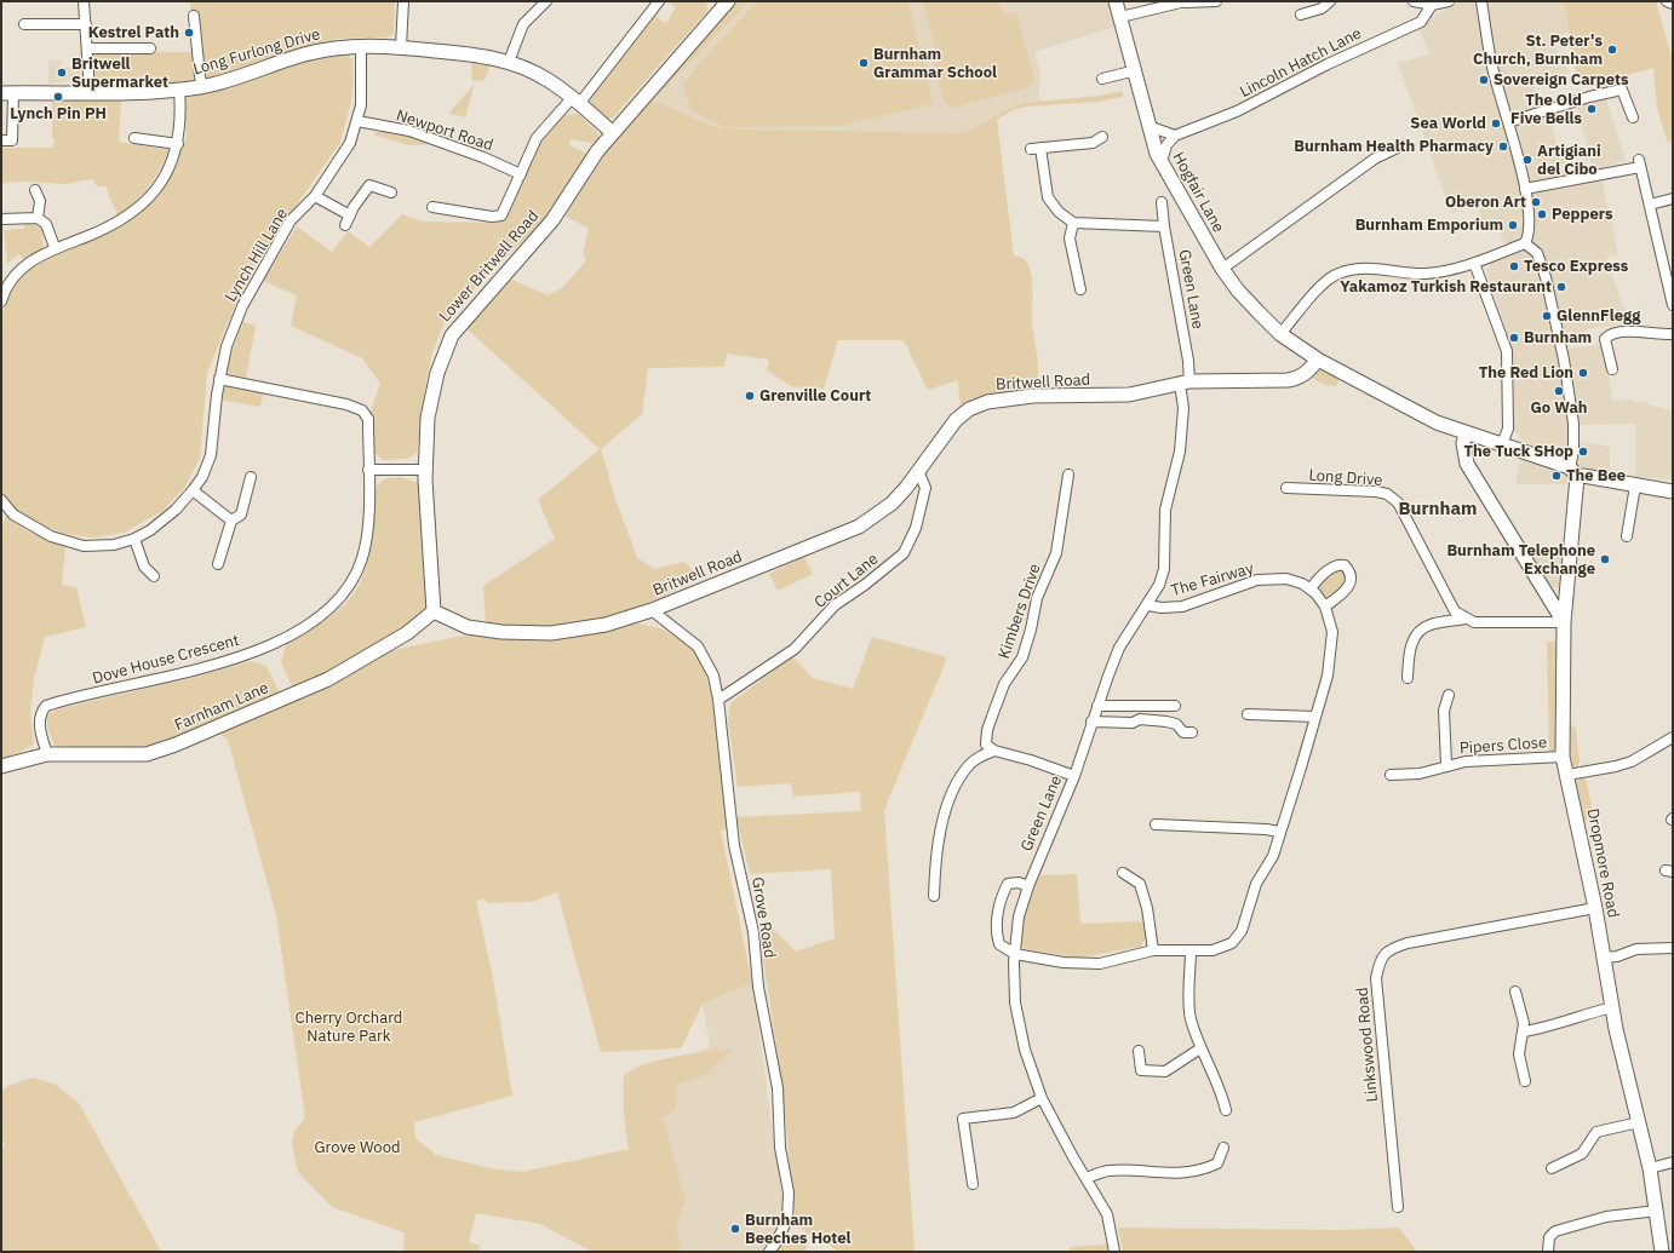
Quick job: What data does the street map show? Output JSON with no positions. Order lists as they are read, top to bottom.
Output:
{
  "streets": {
    "street": [
      "Long Furlong Drive",
      "Lincoln Hatch Lane",
      "Newport Road",
      "Hogfair Lane",
      "Lynch Hill Lane",
      "Lower Britwell Road",
      "Green Lane",
      "Britwell Road",
      "Long Drive",
      "The Fairway",
      "Court Lane",
      "Kimbers Drive",
      "Dove House Crescent",
      "Farnham Lane",
      "Pipers Close",
      "Dropmore Road",
      "Grove Road",
      "Linkswood Road"
    ]
  },
  "crossings": [
    ["Long Furlong Drive", "Lynch Hill Lane"],
    ["Long Furlong Drive", "Lower Britwell Road"],
    ["Newport Road", "Lynch Hill Lane"],
    ["Hogfair Lane", "Britwell Road"],
    ["Lynch Hill Lane", "Dove House Crescent"],
    ["Lower Britwell Road", "Britwell Road"],
    ["Lower Britwell Road", "Farnham Lane"],
    ["Green Lane", "Britwell Road"],
    ["Green Lane", "The Fairway"],
    ["Britwell Road", "Court Lane"],
    ["Britwell Road", "Farnham Lane"],
    ["Britwell Road", "Grove Road"],
    ["Court Lane", "Grove Road"],
    ["Dove House Crescent", "Farnham Lane"],
    ["Pipers Close", "Dropmore Road"],
    ["Dropmore Road", "Linkswood Road"]
  ],
  "districts": ["Burnham"],
  "parks": ["Cherry Orchard Nature Park", "Grove Wood"],
  "places": [
    "Kestrel Path",
    "St. Peter's Church, Burnham",
    "Burnham Grammar School",
    "Britwell Supermarket",
    "Sovereign Carpets",
    "Lynch Pin PH",
    "The Old Five Bells",
    "Sea World",
    "Burnham Health Pharmacy",
    "Artigiani del Cibo",
    "Oberon Art",
    "Peppers",
    "Burnham Emporium",
    "Tesco Express",
    "Yakamoz Turkish Restaurant",
    "GlennFlegg",
    "Burnham",
    "The Red Lion",
    "Go Wah",
    "Grenville Court",
    "The Tuck SHop",
    "The Bee",
    "Burnham Telephone Exchange",
    "Burnham Beeches Hotel"
  ]
}
